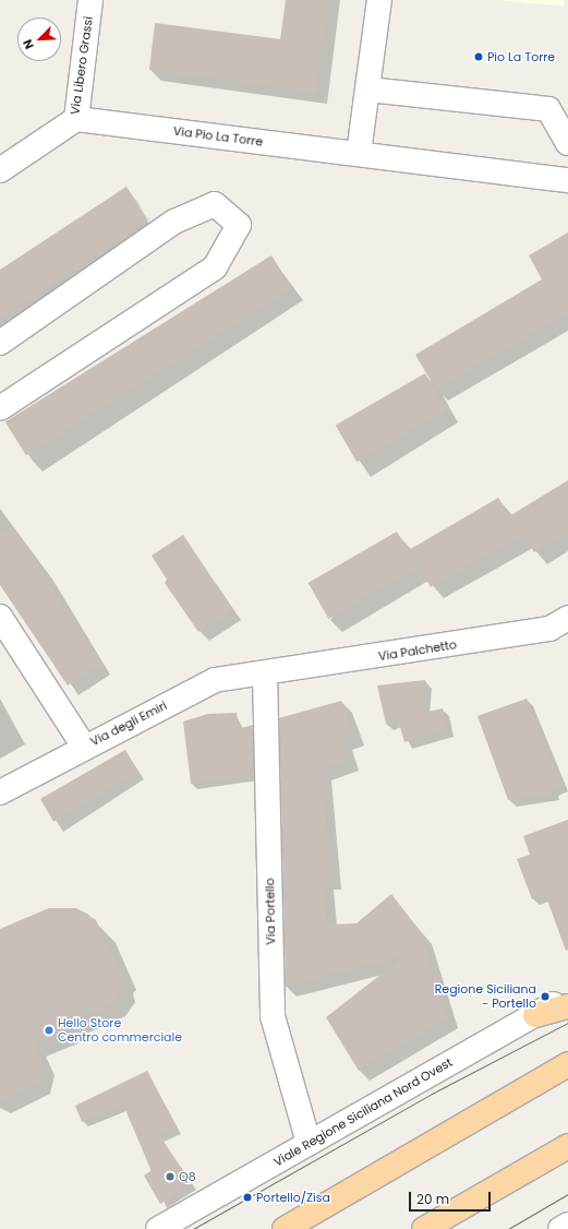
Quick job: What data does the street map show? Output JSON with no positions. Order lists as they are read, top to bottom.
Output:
{
  "streets": {
    "street": [
      "Via Libero Grassi",
      "Via Pio La Torre",
      "Via Palchetto",
      "Via degli Emiri",
      "Via Portello",
      "Viale Regione Siciliana Nord Ovest"
    ]
  },
  "crossings": [
    ["Via Libero Grassi", "Via Pio La Torre"],
    ["Via Palchetto", "Via degli Emiri"],
    ["Via Palchetto", "Via Portello"],
    ["Via degli Emiri", "Via Portello"],
    ["Via Portello", "Viale Regione Siciliana Nord Ovest"]
  ],
  "places": [
    "Pio La Torre",
    "Regione Siciliana - Portello",
    "Hello Store Centro commerciale",
    "Q8",
    "Portello/Zisa"
  ],
  "scale_bar": "20 m",
  "north": "bottom left"
}
